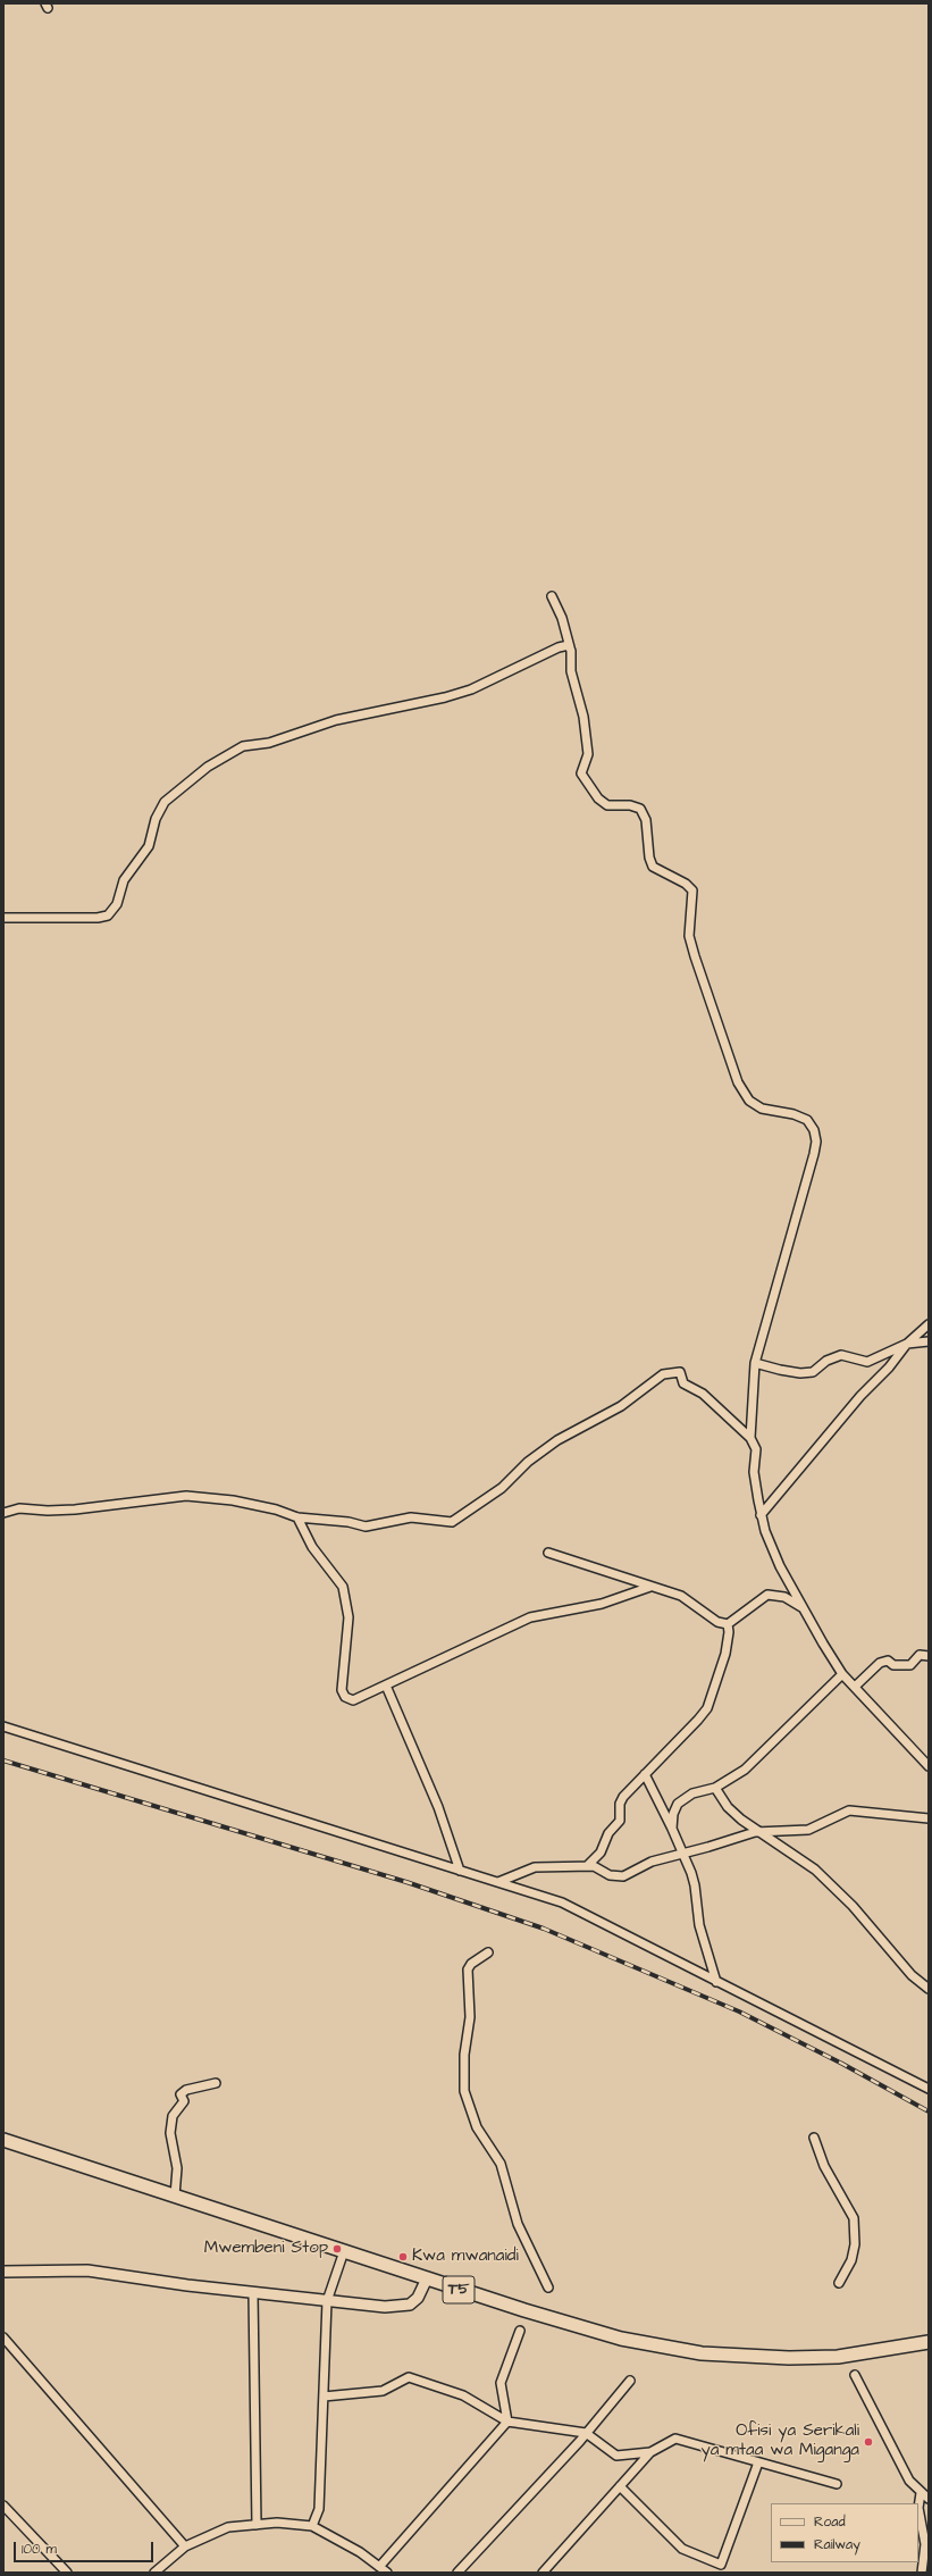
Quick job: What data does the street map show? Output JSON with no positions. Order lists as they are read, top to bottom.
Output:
{
  "streets": {
    "highway": ["T5"]
  },
  "places": ["Mwembeni Stop", "Kwa mwanaidi", "Ofisi ya Serikali ya mtaa wa Miganga"],
  "legend": ["Road", "Railway"],
  "scale_bar": "100 m"
}
